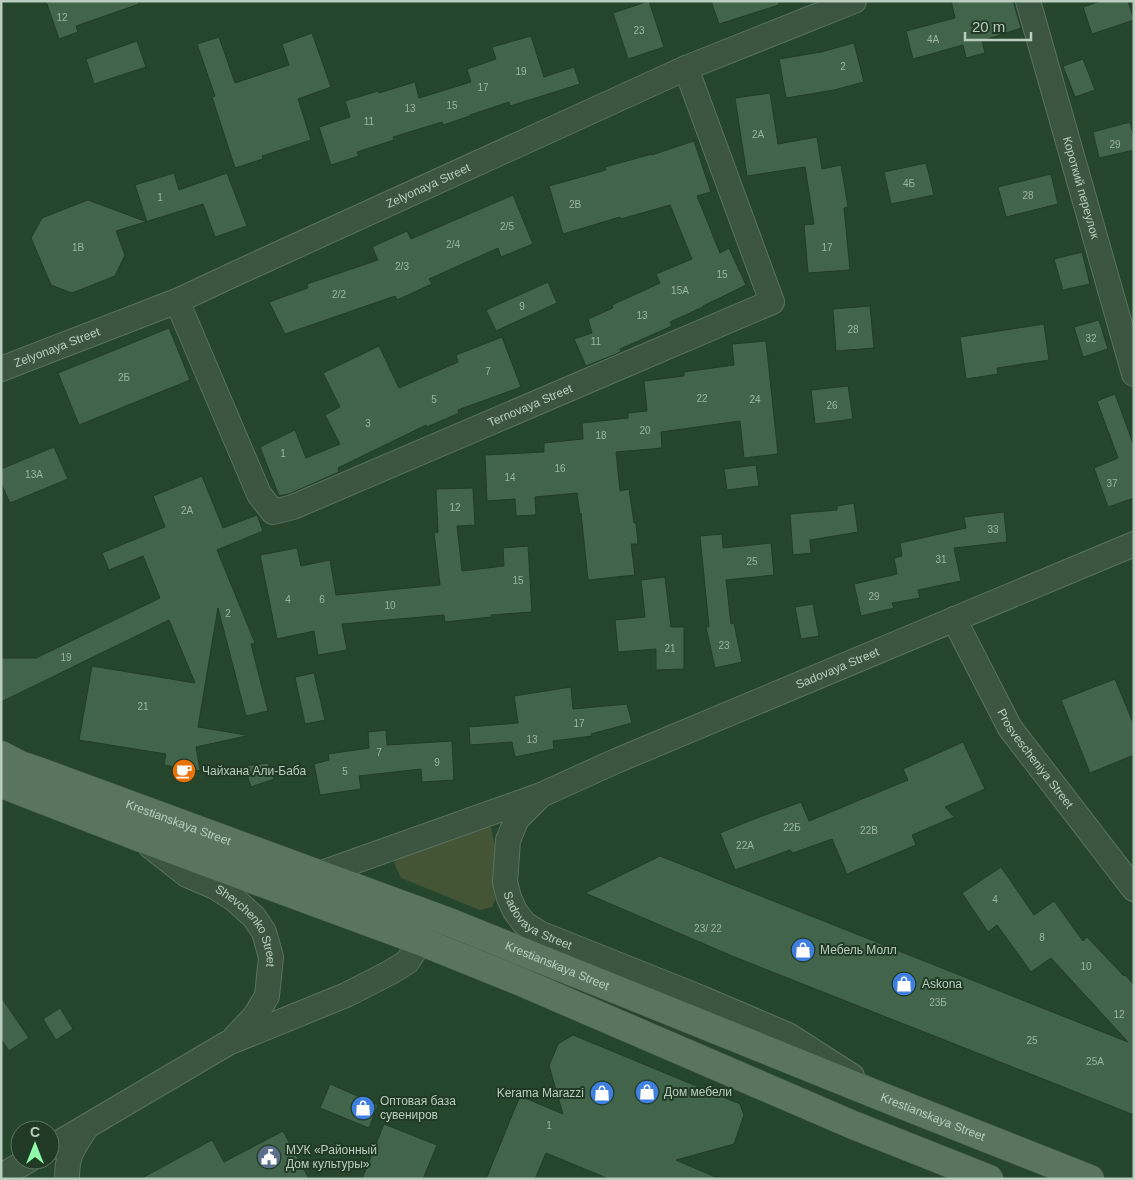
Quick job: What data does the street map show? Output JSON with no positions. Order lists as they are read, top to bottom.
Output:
{
  "streets": {
    "main road": ["Krestianskaya Street"],
    "street": [
      "Zelyonaya Street",
      "Короткий переулок",
      "Ternovaya Street",
      "Sadovaya Street",
      "Prosvescheniya Street",
      "Shevchenko Street"
    ]
  },
  "crossings": [
    ["Zelyonaya Street", "Ternovaya Street"],
    ["Sadovaya Street", "Prosvescheniya Street"],
    ["Sadovaya Street", "Krestianskaya Street"],
    ["Krestianskaya Street", "Shevchenko Street"]
  ],
  "places": {
    "cafe": ["Чайхана Али-Баба"],
    "shop": [
      "Мебель Молл",
      "Askona",
      "Дом мебели",
      "Kerama Marazzi",
      "Оптовая база сувениров"
    ],
    "public building": ["МУК «Районный Дом культуры»"]
  },
  "house_numbers": [
    "12",
    "23",
    "4А",
    "2",
    "19",
    "17",
    "15",
    "13",
    "11",
    "2А",
    "29",
    "4Б",
    "28",
    "1",
    "2В",
    "2/5",
    "2/4",
    "1В",
    "17",
    "2/3",
    "15",
    "15А",
    "2/2",
    "9",
    "13",
    "28",
    "32",
    "11",
    "7",
    "2Б",
    "22",
    "5",
    "24",
    "26",
    "3",
    "20",
    "18",
    "1",
    "16",
    "13А",
    "14",
    "37",
    "12",
    "2А",
    "33",
    "31",
    "25",
    "15",
    "29",
    "4",
    "6",
    "10",
    "2",
    "23",
    "21",
    "19",
    "21",
    "17",
    "13",
    "7",
    "9",
    "5",
    "22Б",
    "22В",
    "22А",
    "4",
    "23/ 22",
    "8",
    "10",
    "23Б",
    "12",
    "25",
    "25А",
    "1"
  ],
  "scale_bar": "20 m",
  "north": "top"
}
